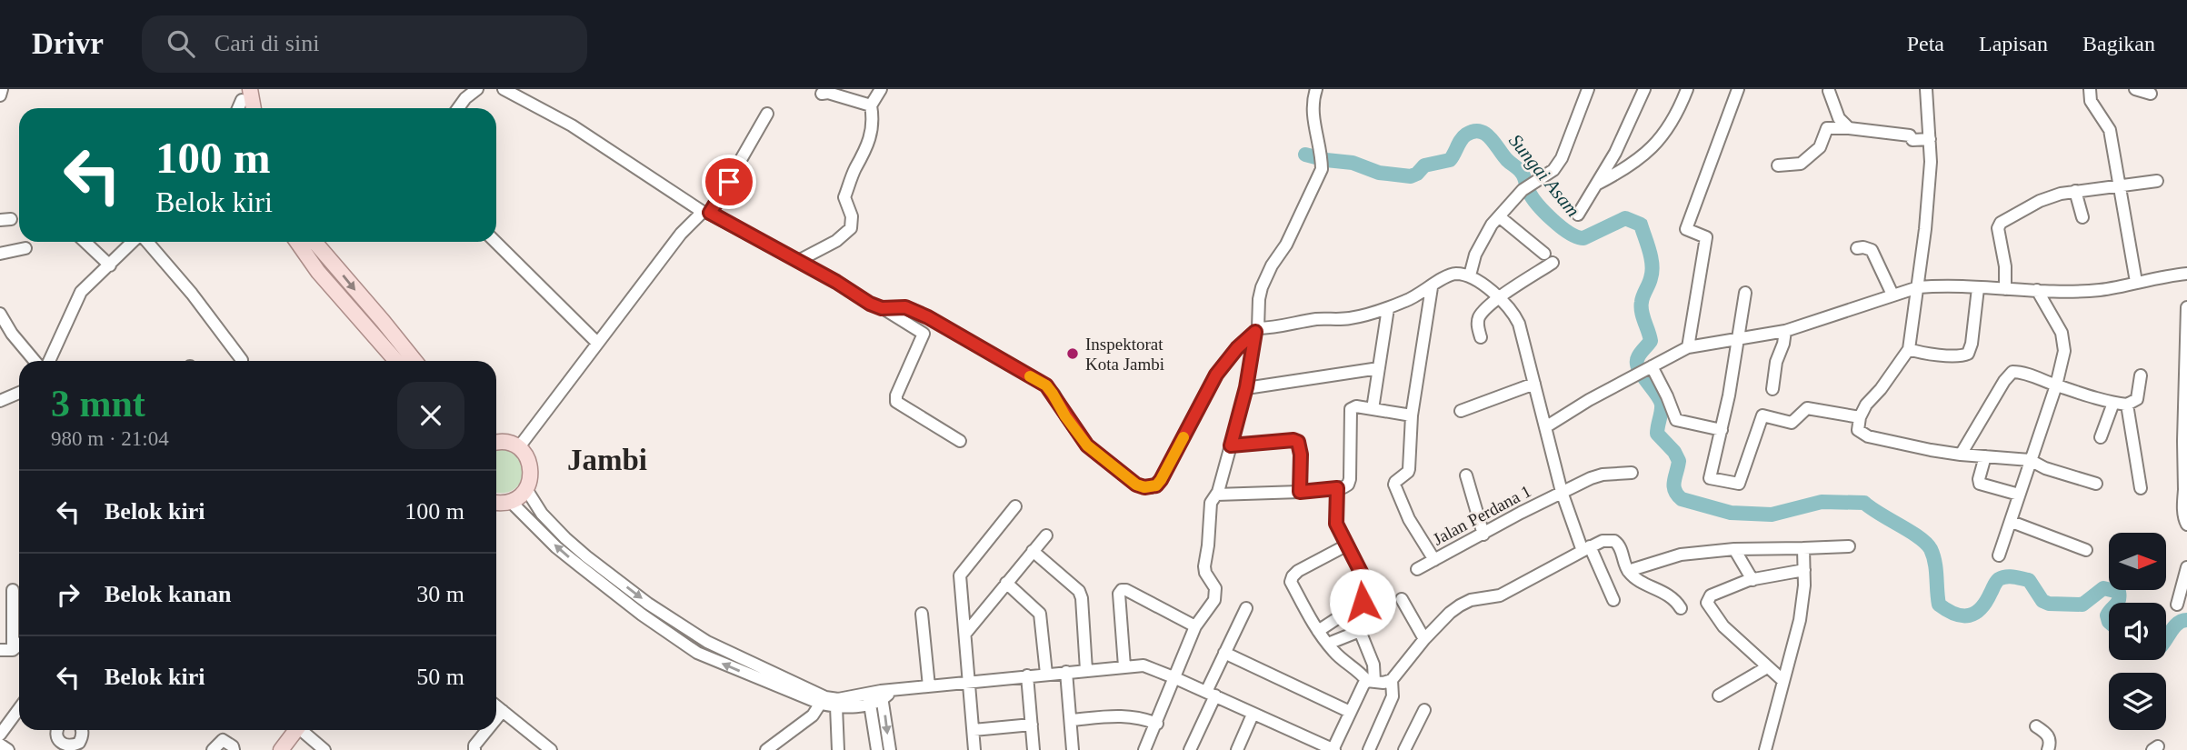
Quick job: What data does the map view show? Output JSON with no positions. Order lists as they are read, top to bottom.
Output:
{
  "streets": {
    "street": ["Jalan Perdana 1"]
  },
  "districts": ["Jambi"],
  "water": ["Sungai Asam"],
  "places": ["Inspektorat Kota Jambi"],
  "north": "right",
  "page": {
    "header": "Drivr",
    "search": "Cari di sini",
    "nav": ["Peta", "Lapisan", "Bagikan"],
    "turn": ["100 m", "Belok kiri"],
    "heading": ["3 mnt", "980 m · 21:04"],
    "list": [
      {
        "name": "Belok kiri",
        "value": "100 m"
      },
      {
        "name": "Belok kanan",
        "value": "30 m"
      },
      {
        "name": "Belok kiri",
        "value": "50 m"
      }
    ]
  }
}
